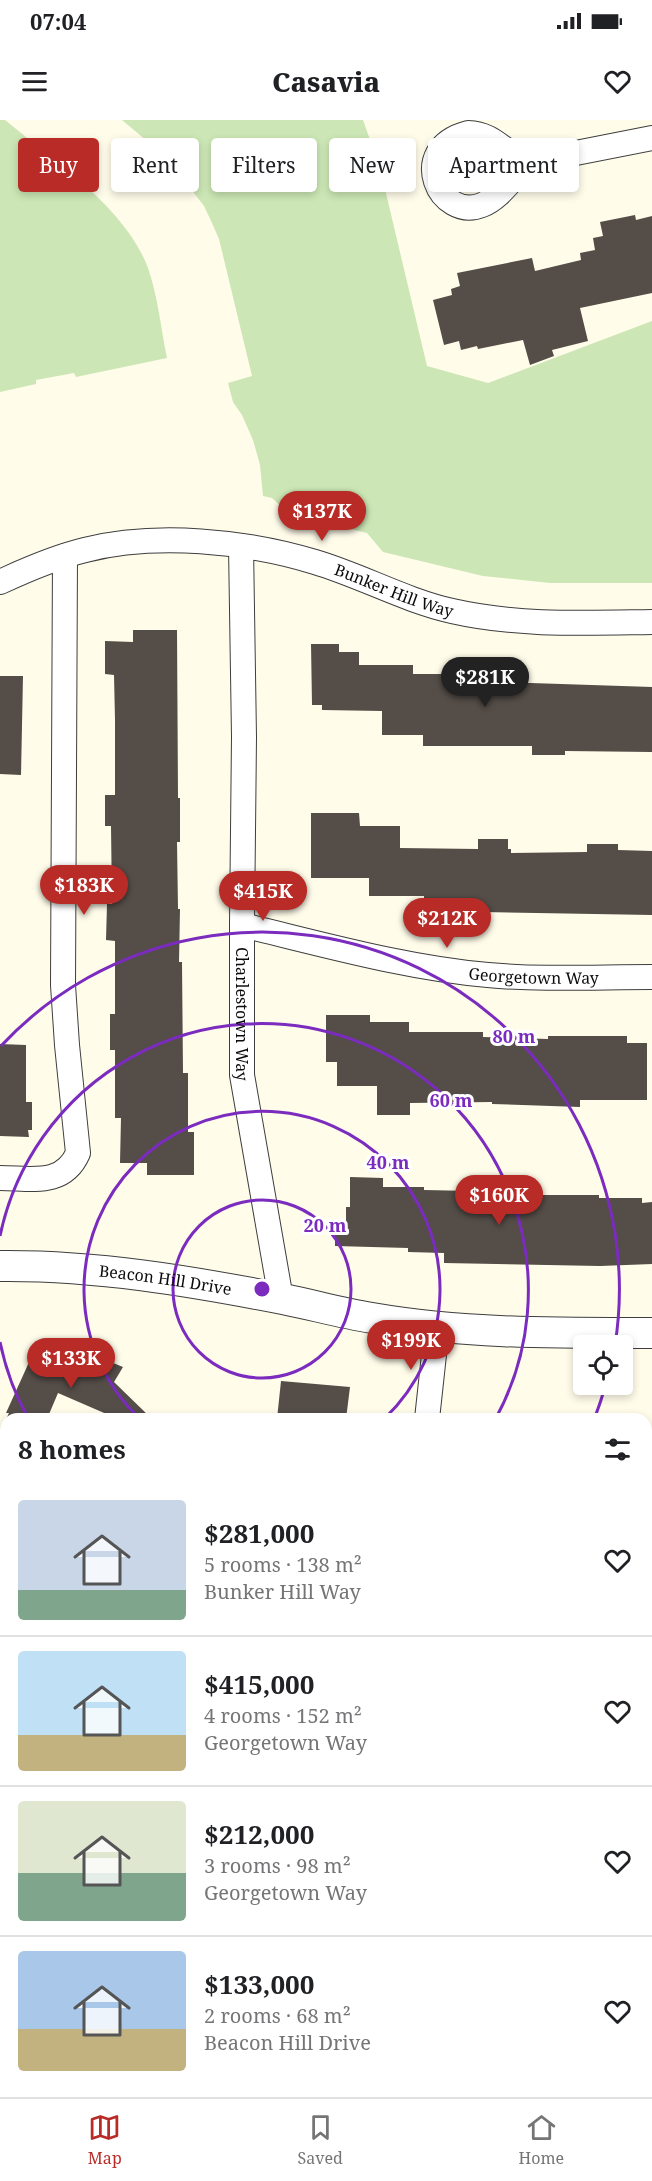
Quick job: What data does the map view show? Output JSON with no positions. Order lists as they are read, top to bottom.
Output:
{
  "streets": {
    "street": [
      "Bunker Hill Way",
      "Georgetown Way",
      "Charlestown Way",
      "Beacon Hill Drive"
    ]
  },
  "crossings": [
    ["Bunker Hill Way", "Charlestown Way"],
    ["Georgetown Way", "Charlestown Way"],
    ["Charlestown Way", "Beacon Hill Drive"]
  ],
  "page": {
    "status": "07:04",
    "header": "Casavia",
    "chip": [
      "Buy",
      "Rent",
      "Filters",
      "New",
      "Apartment"
    ],
    "price": [
      "$137K",
      "$281K",
      "$183K",
      "$415K",
      "$212K",
      "$160K",
      "$199K",
      "$133K"
    ],
    "heading": "8 homes",
    "list": [
      {
        "name": "$281,000",
        "note": "5 rooms · 138 m² · Bunker Hill Way"
      },
      {
        "name": "$415,000",
        "note": "4 rooms · 152 m² · Georgetown Way"
      },
      {
        "name": "$212,000",
        "note": "3 rooms · 98 m² · Georgetown Way"
      },
      {
        "name": "$133,000",
        "note": "2 rooms · 68 m² · Beacon Hill Drive"
      }
    ],
    "tabs": ["Map", "Saved", "Home"]
  },
  "rings": [
    "80 m",
    "60 m",
    "40 m",
    "20 m"
  ]
}
